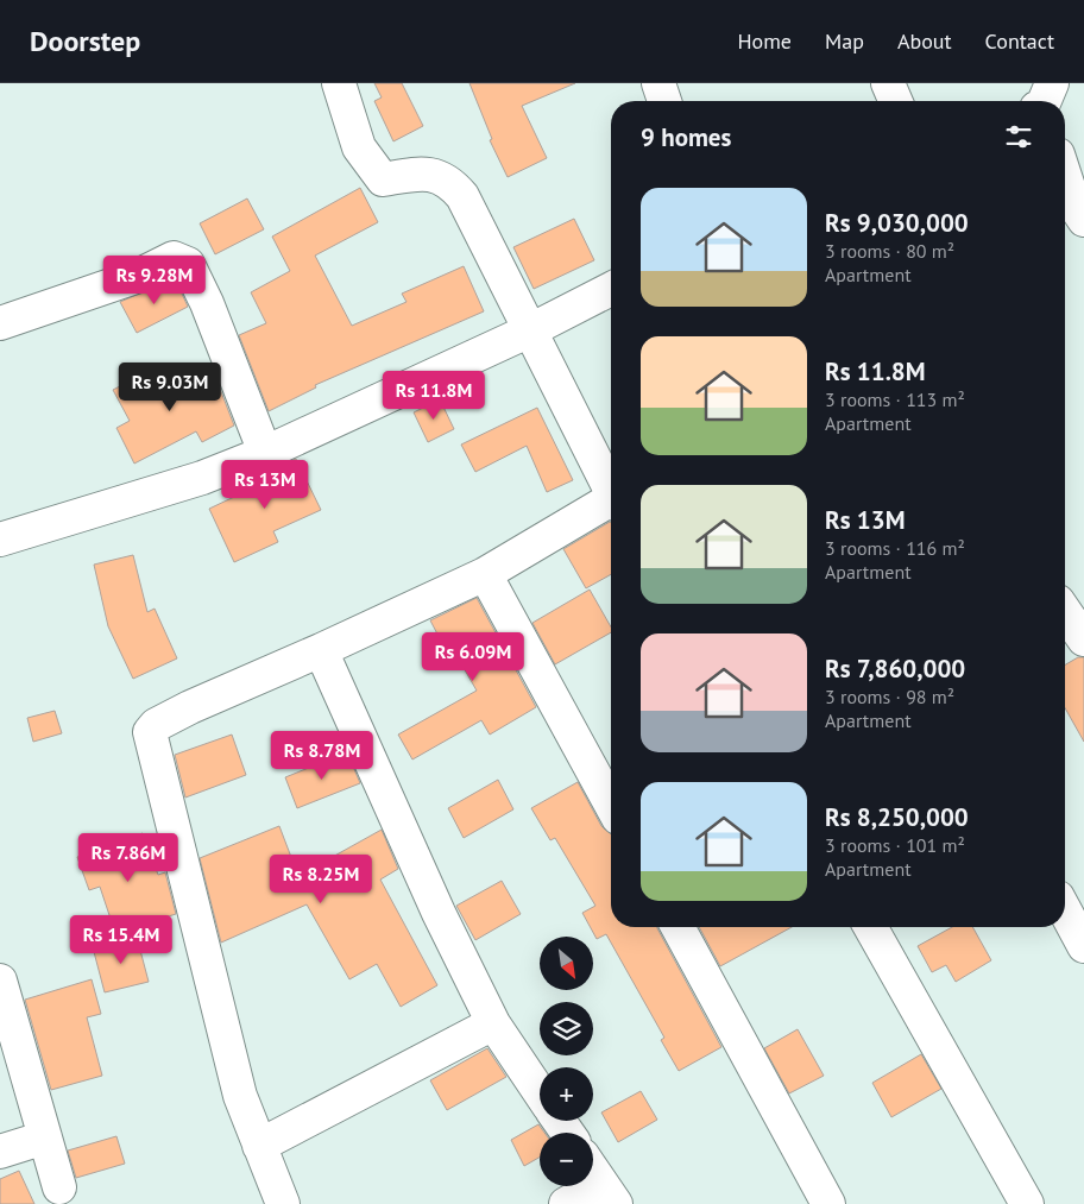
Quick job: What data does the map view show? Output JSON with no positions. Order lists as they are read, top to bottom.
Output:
{
  "north": "bottom right",
  "page": {
    "header": "Doorstep",
    "nav": [
      "Home",
      "Map",
      "About",
      "Contact"
    ],
    "heading": "9 homes",
    "list": [
      {
        "name": "Rs 9,030,000",
        "note": "3 rooms · 80 m² · Apartment"
      },
      {
        "name": "Rs 11.8M",
        "note": "3 rooms · 113 m² · Apartment"
      },
      {
        "name": "Rs 13M",
        "note": "3 rooms · 116 m² · Apartment"
      },
      {
        "name": "Rs 7,860,000",
        "note": "3 rooms · 98 m² · Apartment"
      },
      {
        "name": "Rs 8,250,000",
        "note": "3 rooms · 101 m² · Apartment"
      }
    ],
    "price": [
      "Rs 9.28M",
      "Rs 9.03M",
      "Rs 11.8M",
      "Rs 13M",
      "Rs 6.09M",
      "Rs 8.78M",
      "Rs 7.86M",
      "Rs 8.25M",
      "Rs 15.4M"
    ],
    "map_buttons": ["+", "−"]
  }
}
